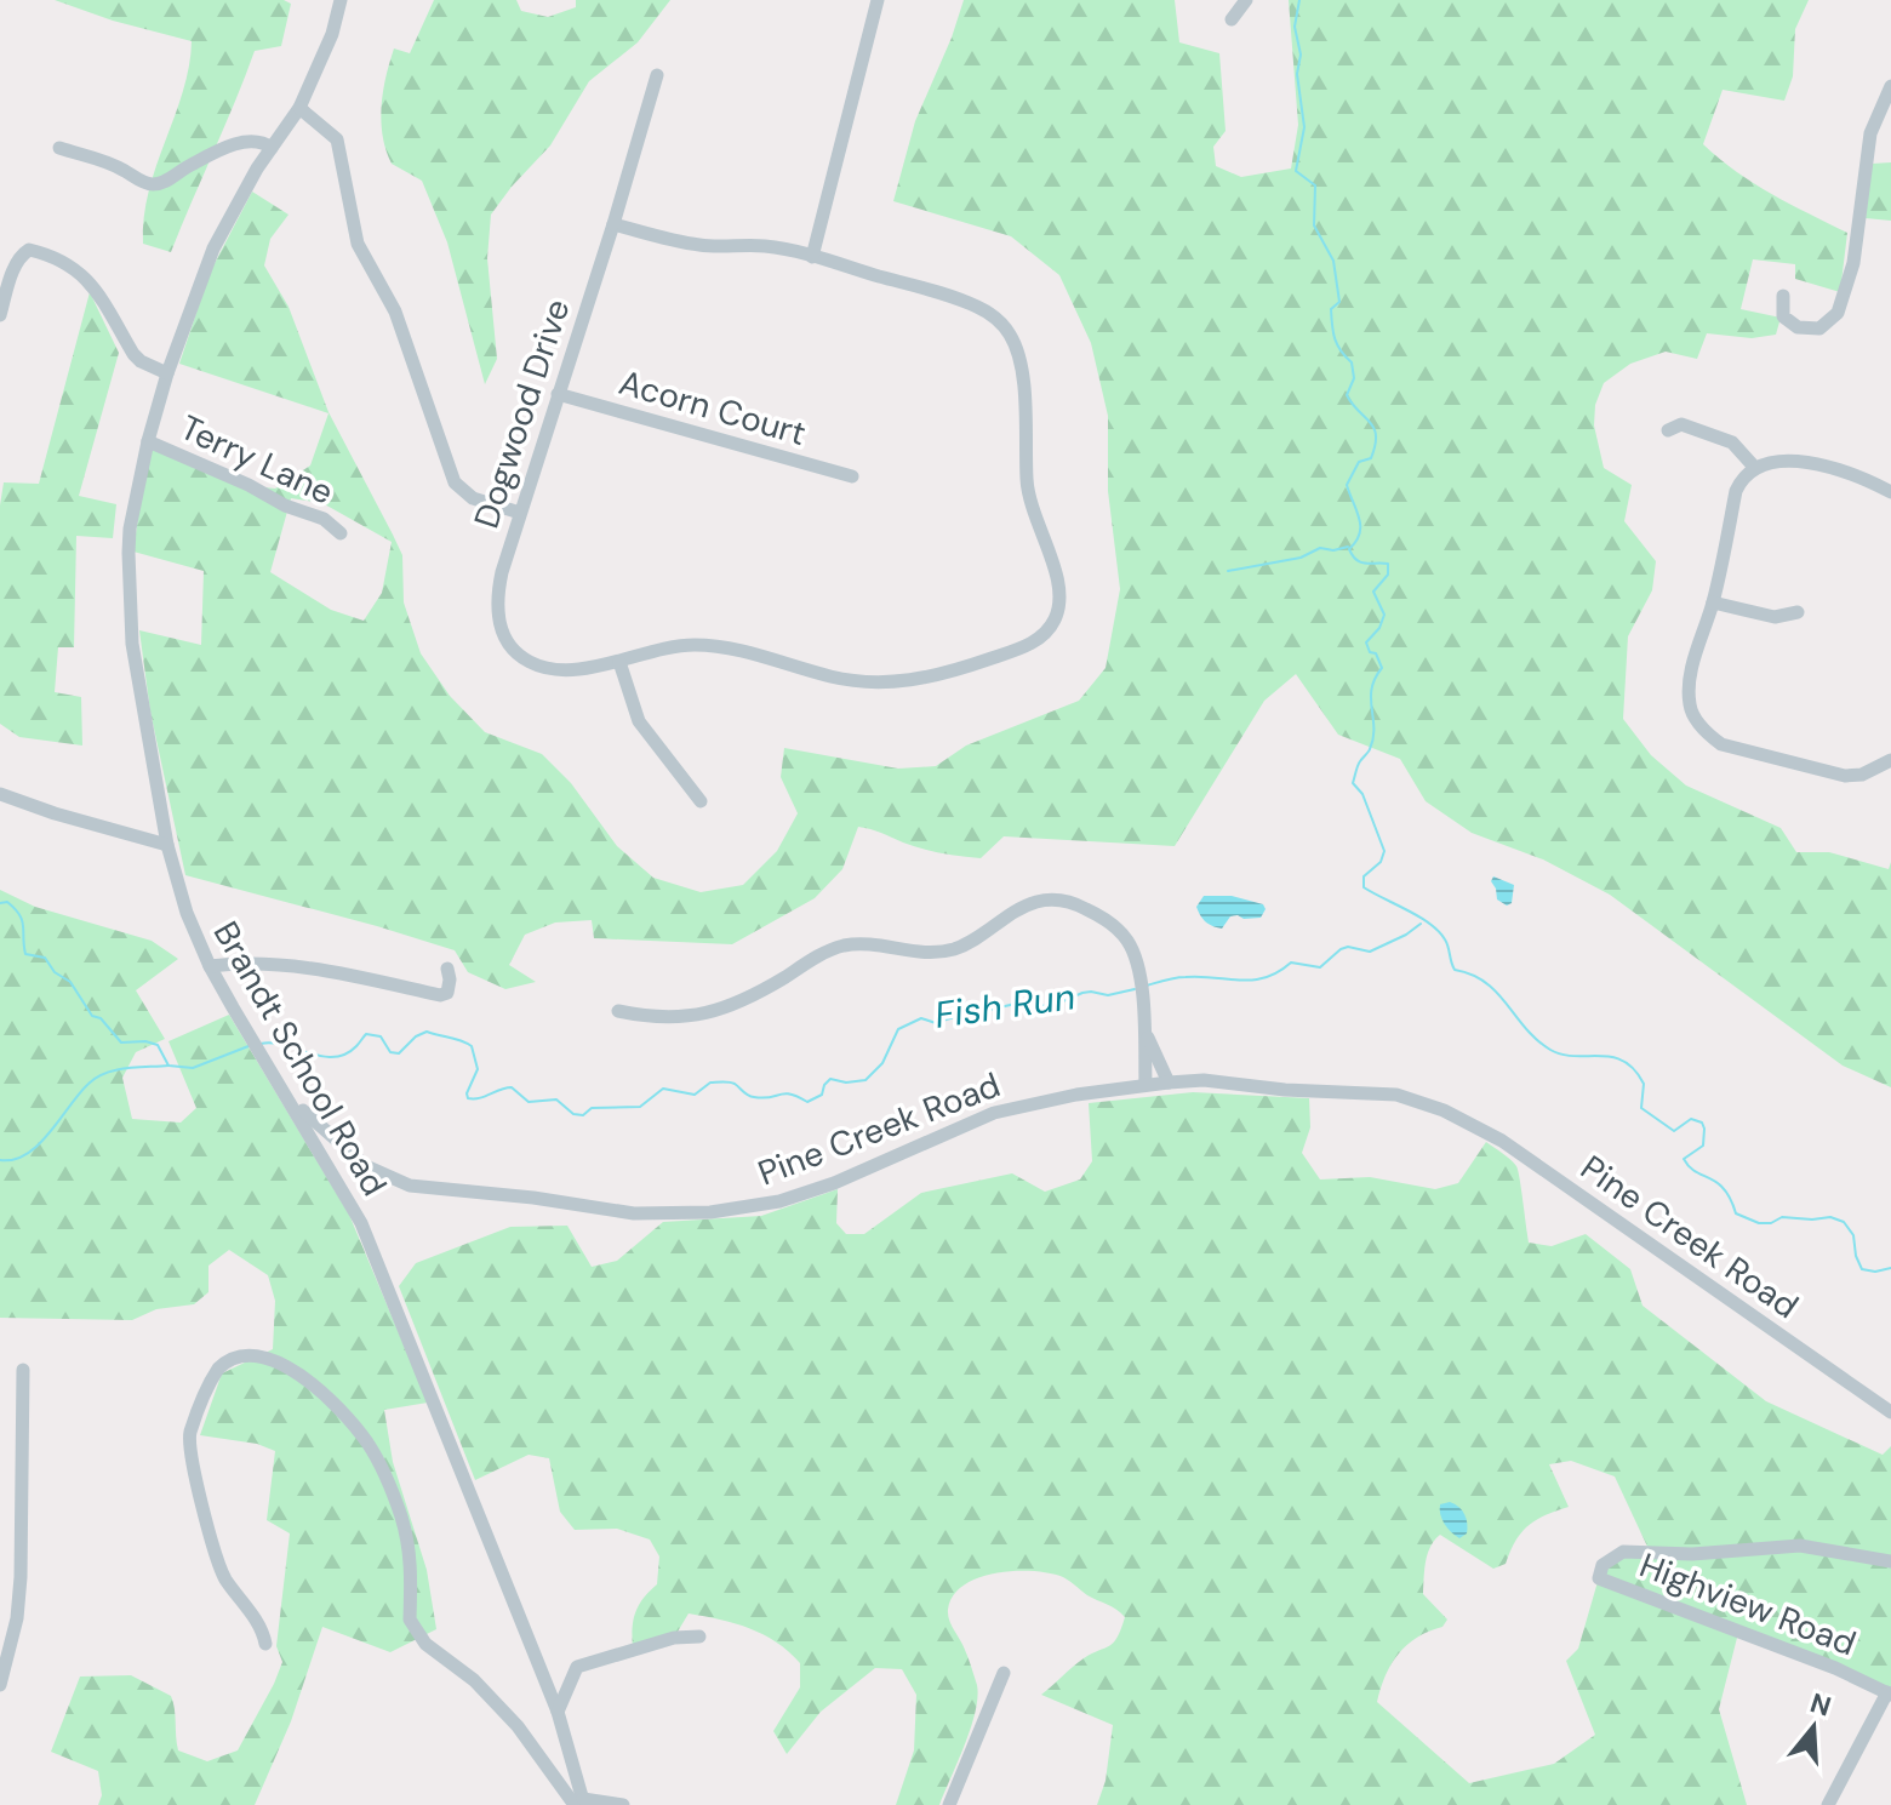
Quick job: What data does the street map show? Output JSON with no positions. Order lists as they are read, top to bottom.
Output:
{
  "streets": {
    "street": [
      "Acorn Court",
      "Dogwood Drive",
      "Terry Lane",
      "Brandt School Road",
      "Pine Creek Road",
      "Highview Road"
    ]
  },
  "crossings": [
    ["Acorn Court", "Dogwood Drive"],
    ["Terry Lane", "Brandt School Road"],
    ["Brandt School Road", "Pine Creek Road"]
  ],
  "water": ["Fish Run"],
  "north": "top"
}
